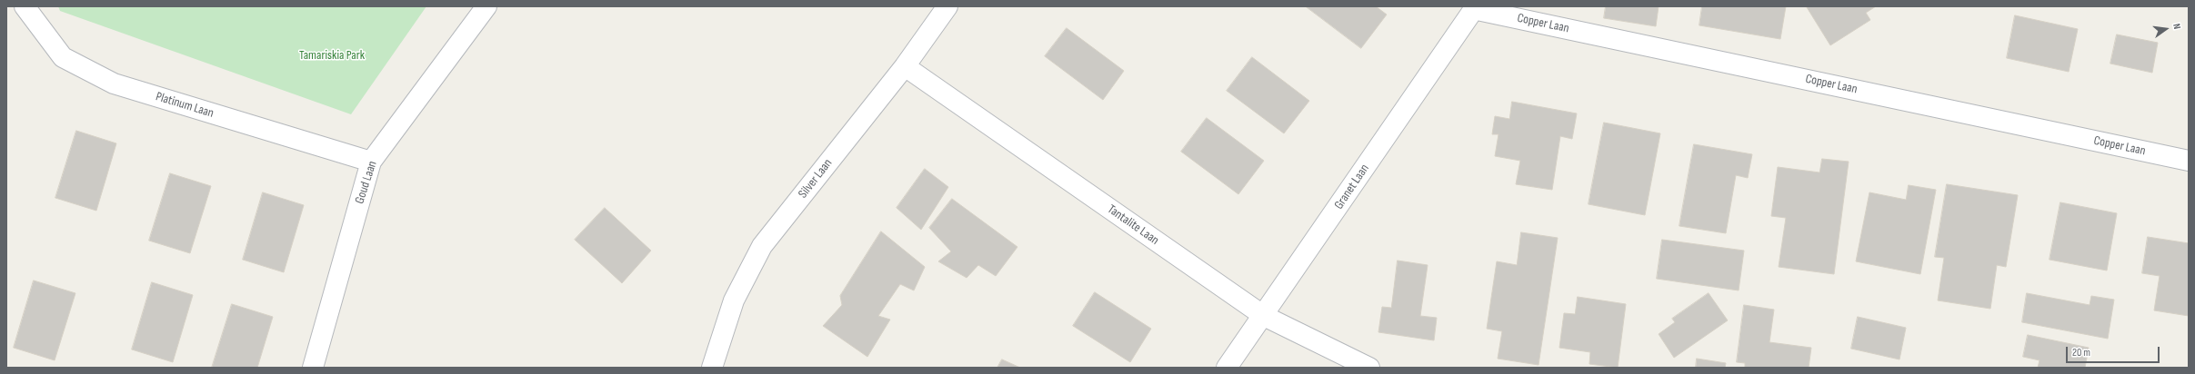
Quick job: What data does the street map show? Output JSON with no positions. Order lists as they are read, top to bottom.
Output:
{
  "streets": {
    "street": [
      "Copper Laan",
      "Platinum Laan",
      "Silver Laan",
      "Goud Laan",
      "Granet Laan",
      "Tantalite Laan"
    ]
  },
  "crossings": [
    ["Copper Laan", "Granet Laan"],
    ["Platinum Laan", "Goud Laan"],
    ["Silver Laan", "Tantalite Laan"],
    ["Granet Laan", "Tantalite Laan"]
  ],
  "parks": ["Tamariskia Park"],
  "scale_bar": "20 m",
  "north": "right"
}
